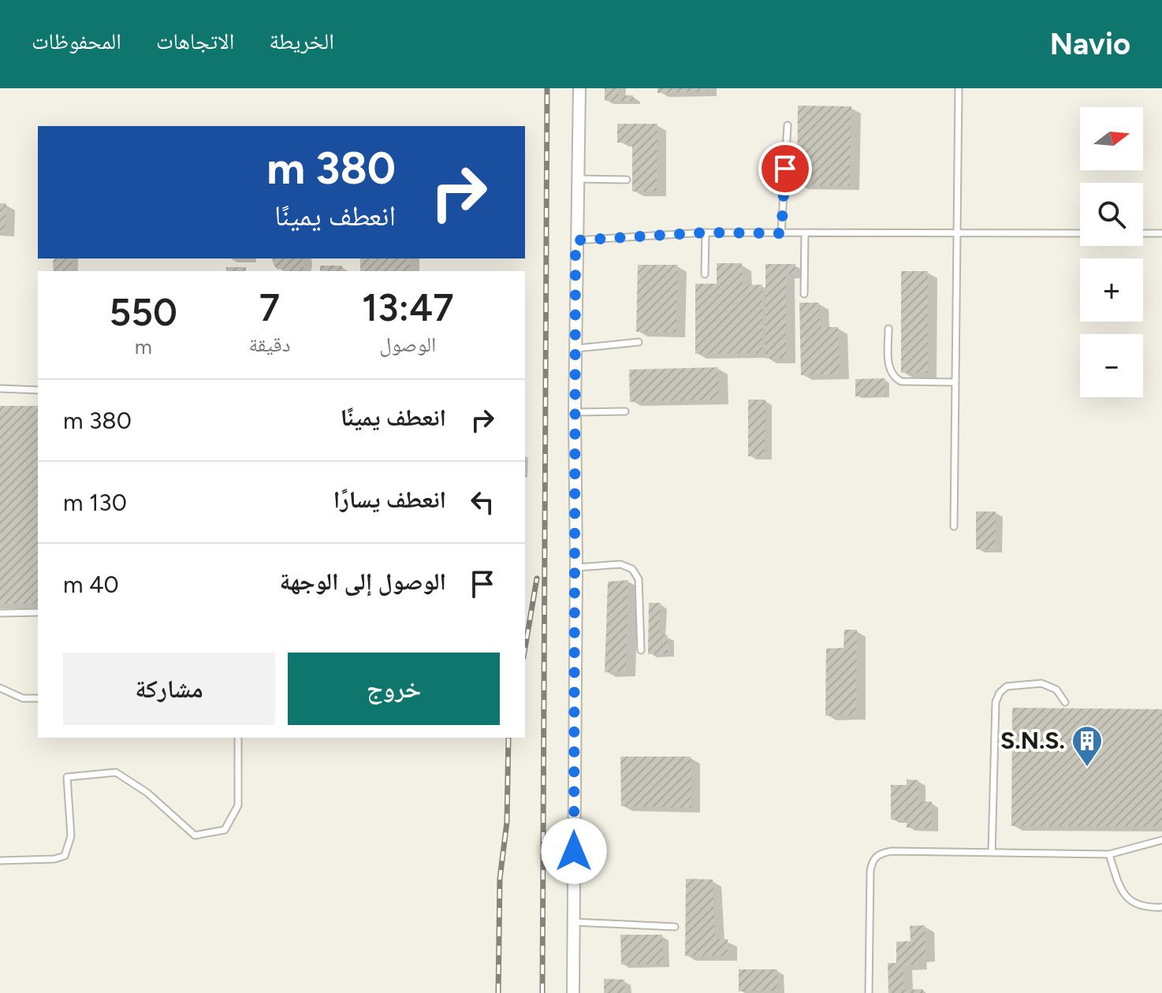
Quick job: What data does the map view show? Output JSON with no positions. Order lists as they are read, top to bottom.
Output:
{
  "places": {
    "building": ["S.N.S."]
  },
  "north": "right",
  "page": {
    "header": "Navio",
    "nav": ["الخريطة", "الاتجاهات", "المحفوظات"],
    "map_buttons": ["+", "−"],
    "turn": ["380 m", "انعطف يمينًا"],
    "eta": [
      "13:47",
      "الوصول",
      "7",
      "دقيقة",
      "550",
      "m"
    ],
    "list": [
      {
        "name": "انعطف يمينًا",
        "value": "380 m"
      },
      {
        "name": "انعطف يسارًا",
        "value": "130 m"
      },
      {
        "name": "الوصول إلى الوجهة",
        "value": "40 m"
      }
    ],
    "buttons": ["خروج", "مشاركة"]
  }
}
